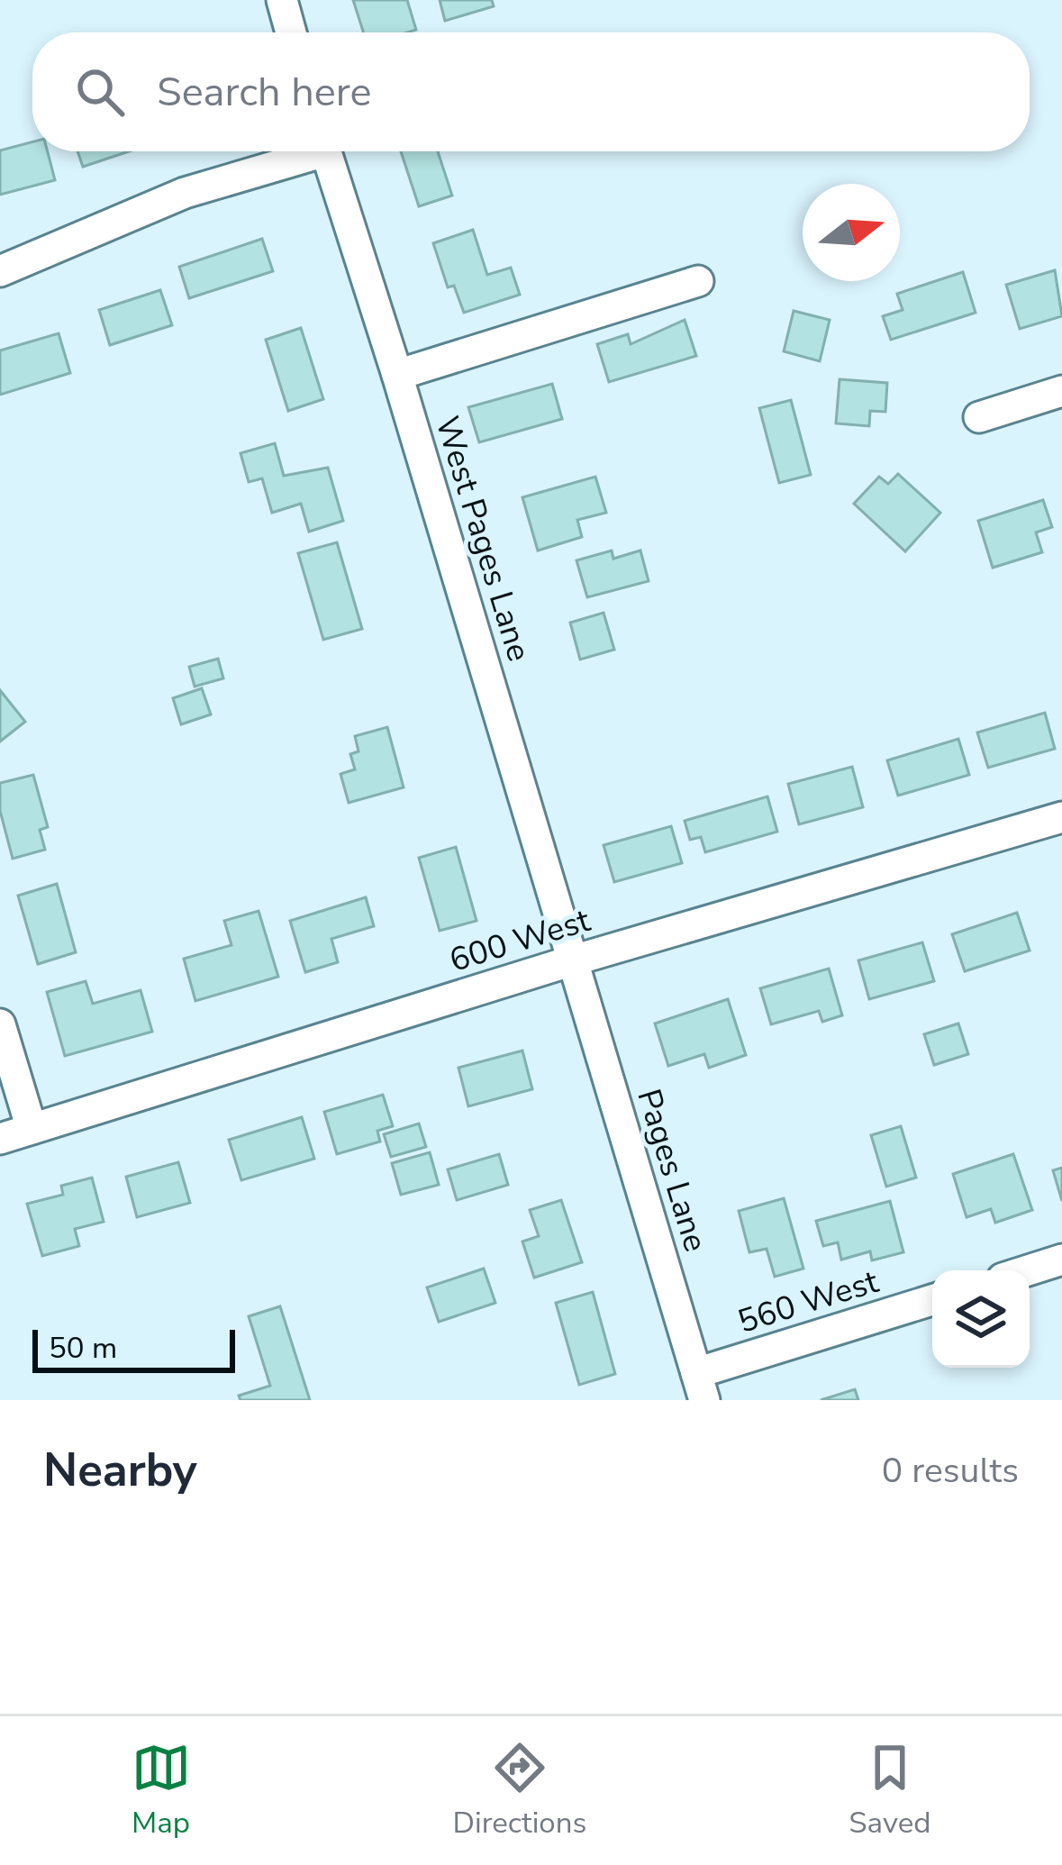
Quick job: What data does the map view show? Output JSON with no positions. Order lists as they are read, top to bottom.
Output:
{
  "streets": {
    "street": [
      "West Pages Lane",
      "600 West",
      "Pages Lane",
      "560 West"
    ]
  },
  "crossings": [
    ["West Pages Lane", "600 West"],
    ["West Pages Lane", "Pages Lane"],
    ["600 West", "Pages Lane"],
    ["Pages Lane", "560 West"]
  ],
  "scale_bar": "50 m",
  "north": "right",
  "page": {
    "search": "Search here",
    "scale": "50 m",
    "heading": ["Nearby", "0 results"],
    "nav": ["Map", "Directions", "Saved"]
  }
}
